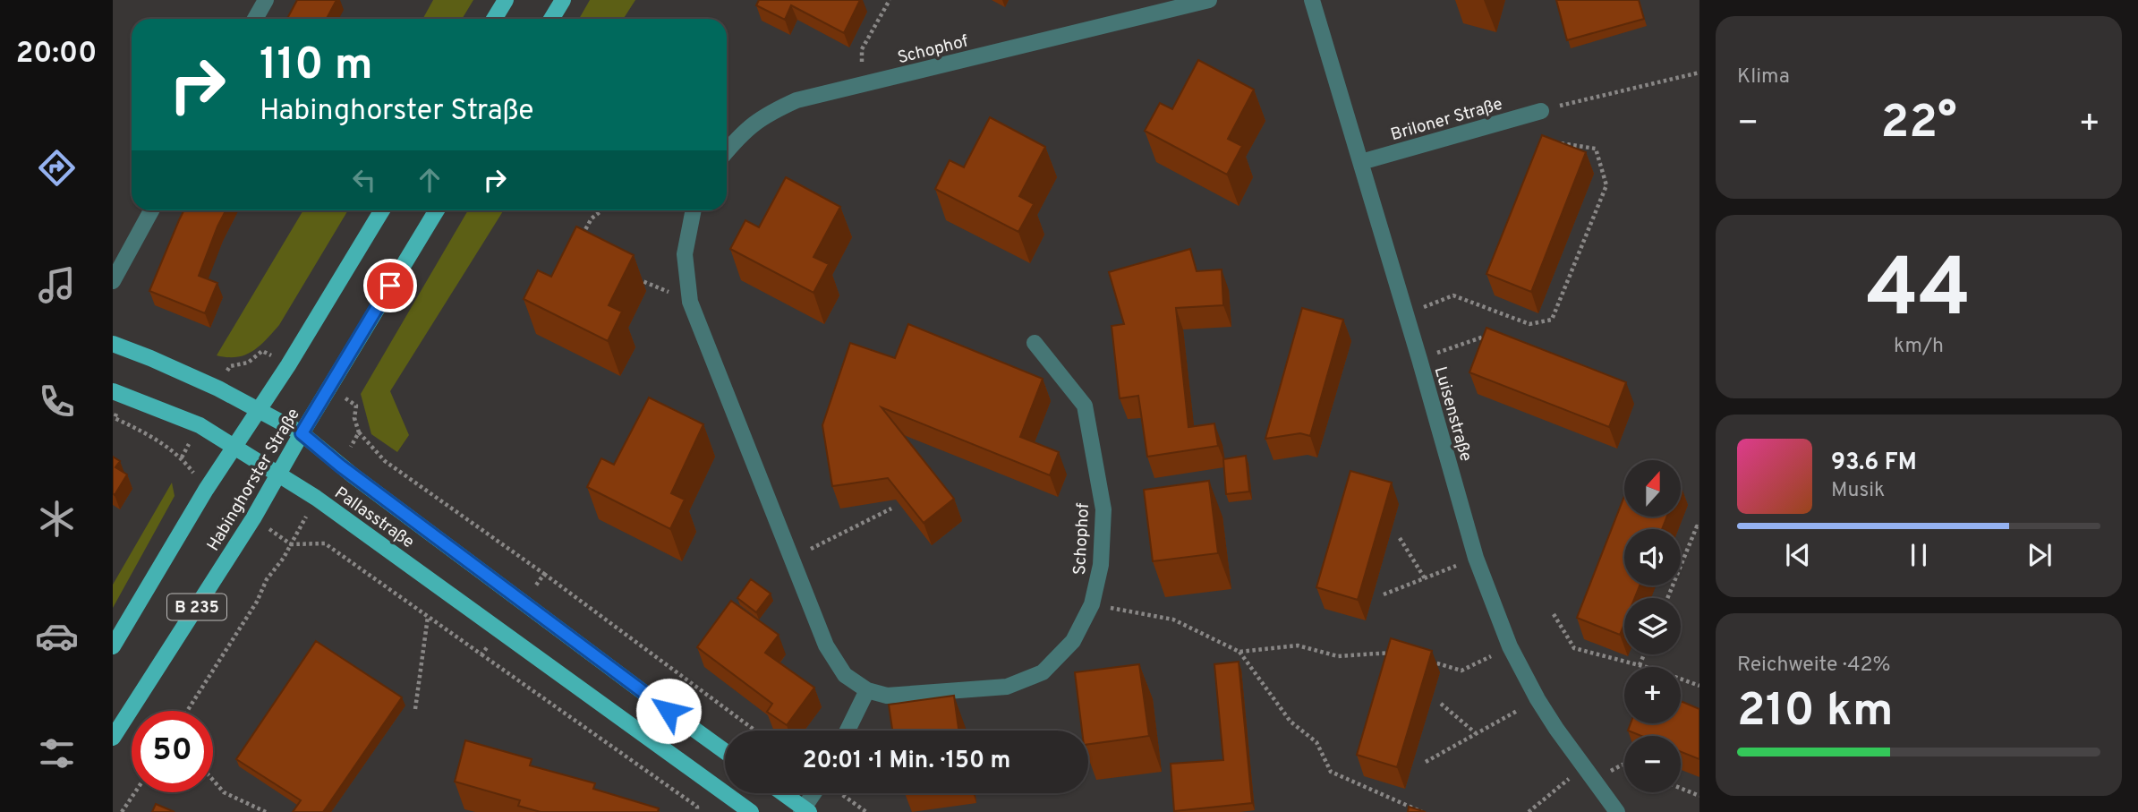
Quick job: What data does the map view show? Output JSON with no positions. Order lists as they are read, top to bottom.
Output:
{
  "streets": {
    "main road": ["Habinghorster Straße", "Pallasstraße", "B 235"],
    "street": ["Schophof", "Briloner Straße", "Luisenstraße"]
  },
  "crossings": [
    ["Briloner Straße", "Luisenstraße"],
    ["Habinghorster Straße", "Pallasstraße"]
  ],
  "north": "top",
  "page": {
    "tabs": "20:00",
    "tile": [
      "Klima",
      ["44", "km/h"],
      ["Reichweite · 42%", "210 km"]
    ],
    "turn": ["110 m", "Habinghorster Straße"],
    "heat": ["−", "22°", "+"],
    "song": ["93.6 FM", "Musik"],
    "map_buttons": ["+", "−"],
    "limit": "50",
    "trip": "20:01 · 1 Min. · 150 m"
  }
}
